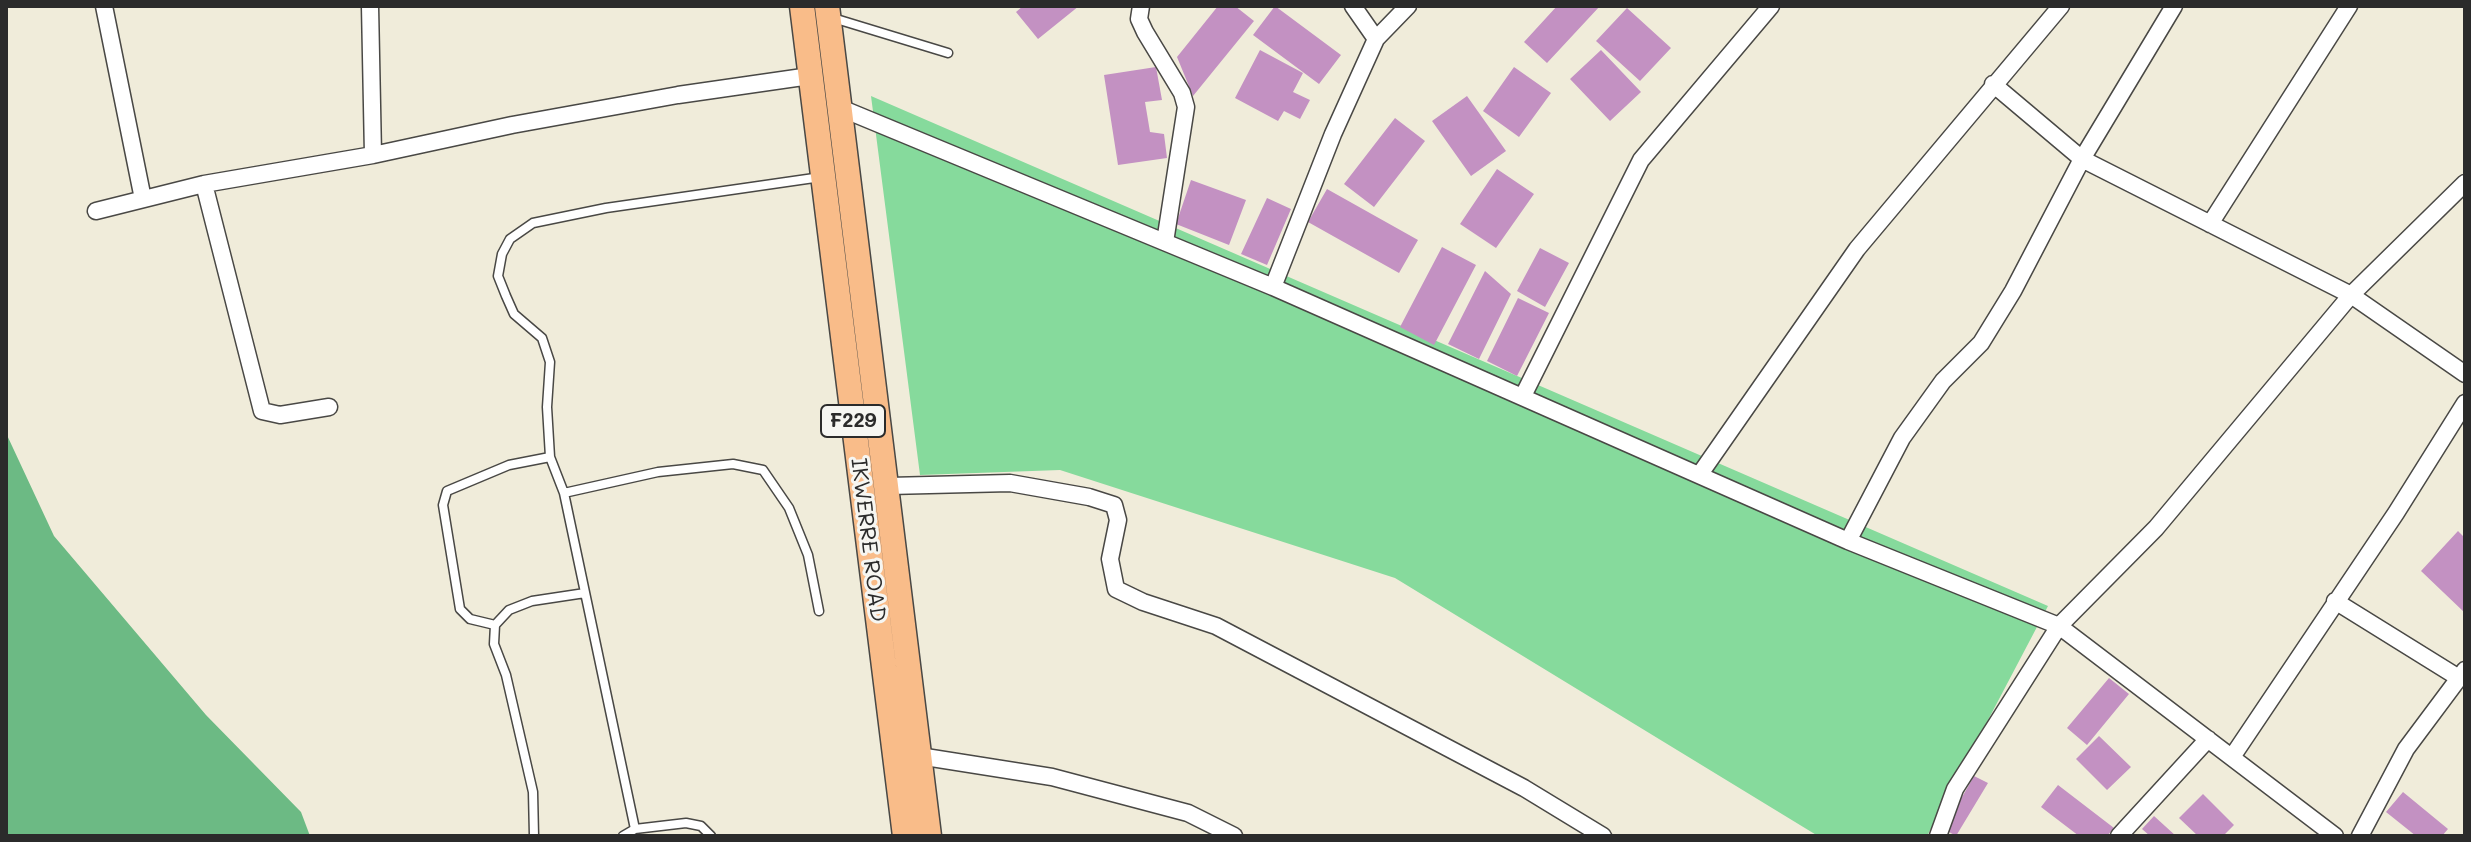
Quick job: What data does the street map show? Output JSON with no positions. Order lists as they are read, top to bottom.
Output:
{
  "streets": {
    "main road": ["F229", "IKWERRE ROAD"]
  }
}
